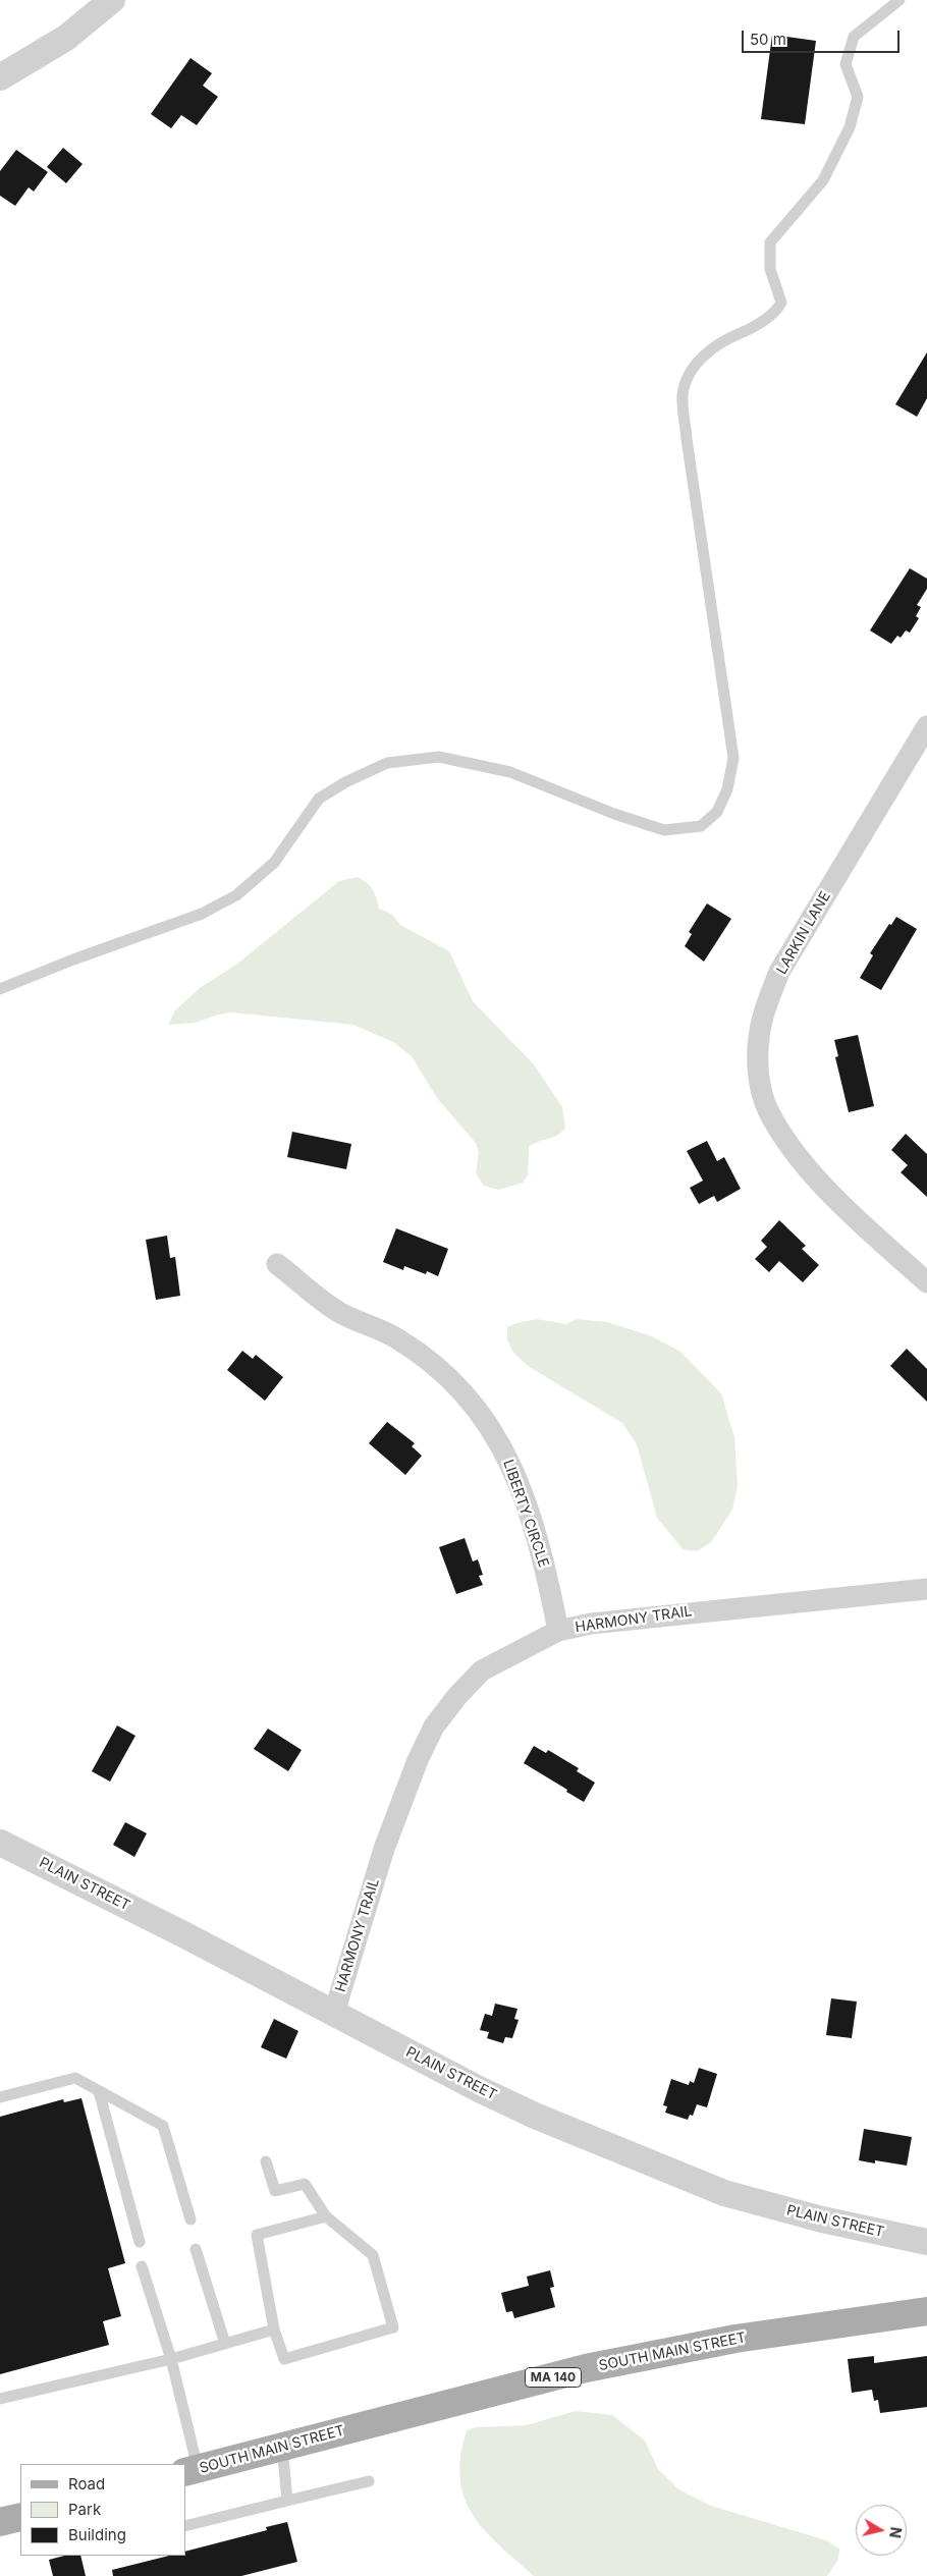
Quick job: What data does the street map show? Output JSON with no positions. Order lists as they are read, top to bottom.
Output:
{
  "streets": {
    "main road": ["SOUTH MAIN STREET", "MA 140"],
    "street": [
      "LARKIN LANE",
      "LIBERTY CIRCLE",
      "HARMONY TRAIL",
      "PLAIN STREET"
    ]
  },
  "crossings": [
    ["LIBERTY CIRCLE", "HARMONY TRAIL"],
    ["HARMONY TRAIL", "PLAIN STREET"]
  ],
  "legend": ["Road", "Park", "Building"],
  "scale_bar": "50 m",
  "north": "right"
}
